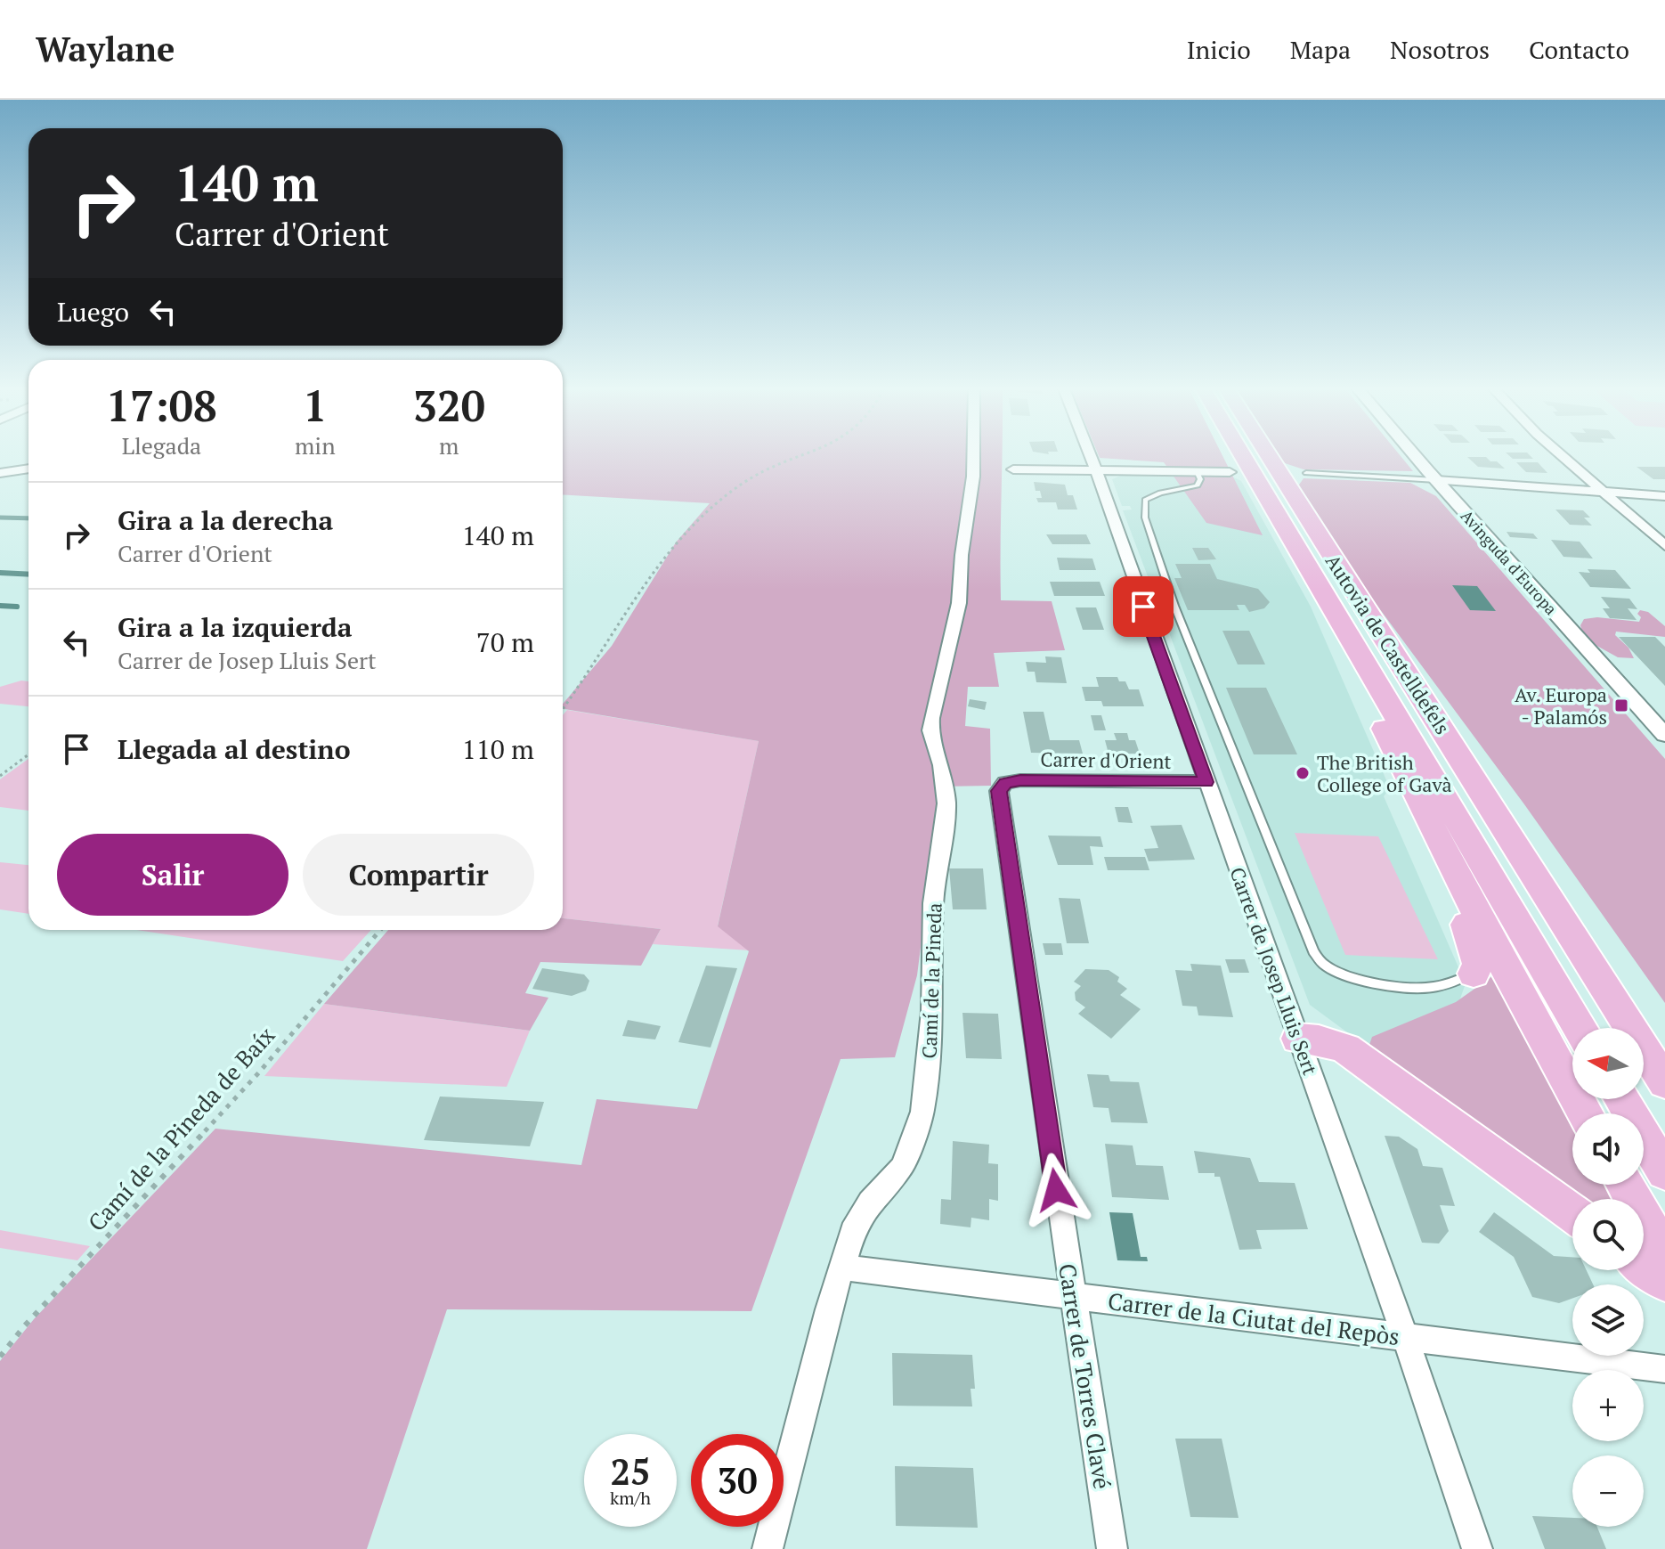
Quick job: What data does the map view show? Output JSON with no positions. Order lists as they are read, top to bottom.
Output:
{
  "streets": {
    "highway": ["Autovia de Castelldefels"],
    "street": [
      "Avinguda d'Europa",
      "Carrer d'Orient",
      "Carrer de Josep Lluis Sert",
      "Camí de la Pineda",
      "Carrer de la Ciutat del Repòs",
      "Carrer de Torres Clavé"
    ],
    "path": ["Camí de la Pineda de Baíx"]
  },
  "crossings": [
    ["Carrer d'Orient", "Carrer de Josep Lluis Sert"],
    ["Carrer d'Orient", "Carrer de Torres Clavé"],
    ["Carrer de Josep Lluis Sert", "Carrer de la Ciutat del Repòs"],
    ["Camí de la Pineda", "Carrer de la Ciutat del Repòs"],
    ["Carrer de la Ciutat del Repòs", "Carrer de Torres Clavé"]
  ],
  "places": {
    "transit": ["Av. Europa - Palamós"],
    "other": ["The British College of Gavà"]
  },
  "north": "left",
  "page": {
    "header": "Waylane",
    "nav": [
      "Inicio",
      "Mapa",
      "Nosotros",
      "Contacto"
    ],
    "turn": ["140 m", "Carrer d'Orient"],
    "then": "Luego",
    "eta": [
      "17:08",
      "Llegada",
      "1",
      "min",
      "320",
      "m"
    ],
    "list": [
      {
        "name": "Gira a la derecha",
        "note": "Carrer d'Orient",
        "value": "140 m"
      },
      {
        "name": "Gira a la izquierda",
        "note": "Carrer de Josep Lluis Sert",
        "value": "70 m"
      },
      {
        "name": "Llegada al destino",
        "value": "110 m"
      }
    ],
    "buttons": ["Salir", "Compartir"],
    "map_buttons": ["+", "−"],
    "speed": "25 km/h",
    "limit": "30"
  }
}
